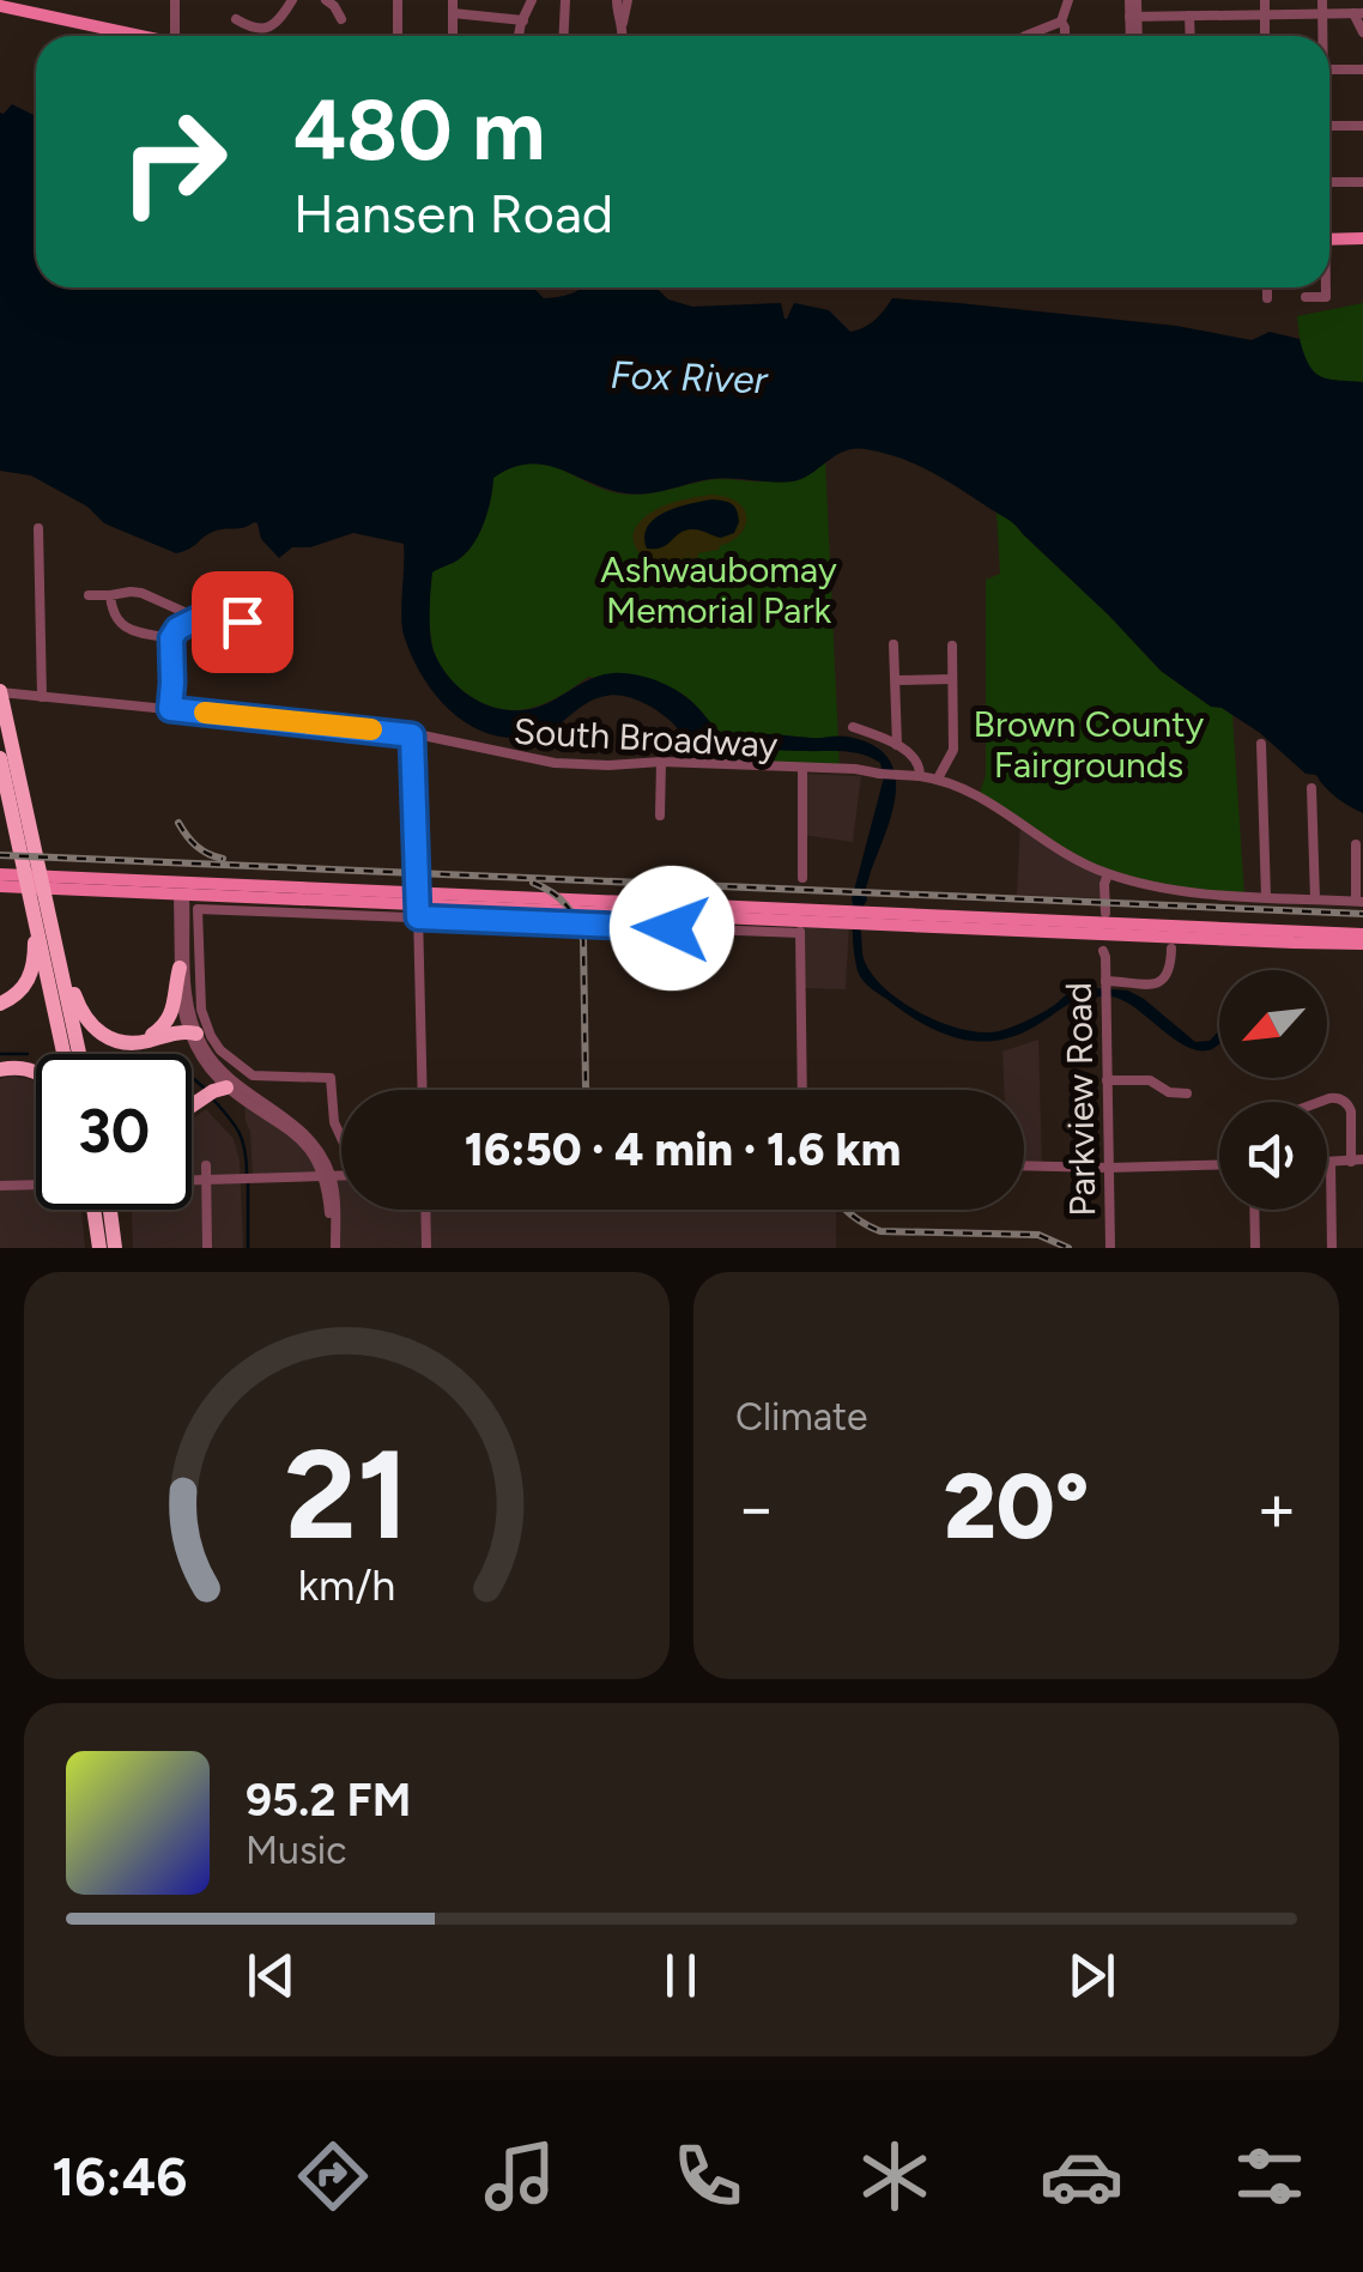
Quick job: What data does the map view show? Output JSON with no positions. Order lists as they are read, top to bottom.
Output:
{
  "streets": {
    "street": ["South Broadway", "Parkview Road"]
  },
  "water": ["Fox River"],
  "parks": ["Ashwaubomay Memorial Park", "Brown County Fairgrounds"],
  "north": "bottom left",
  "page": {
    "turn": ["480 m", "Hansen Road"],
    "limit": "30",
    "trip": "16:50 · 4 min · 1.6 km",
    "tile": "Climate",
    "heat": ["−", "20°", "+"],
    "song": ["95.2 FM", "Music"],
    "tabs": "16:46",
    "gauge": ["21", "km/h"]
  }
}
